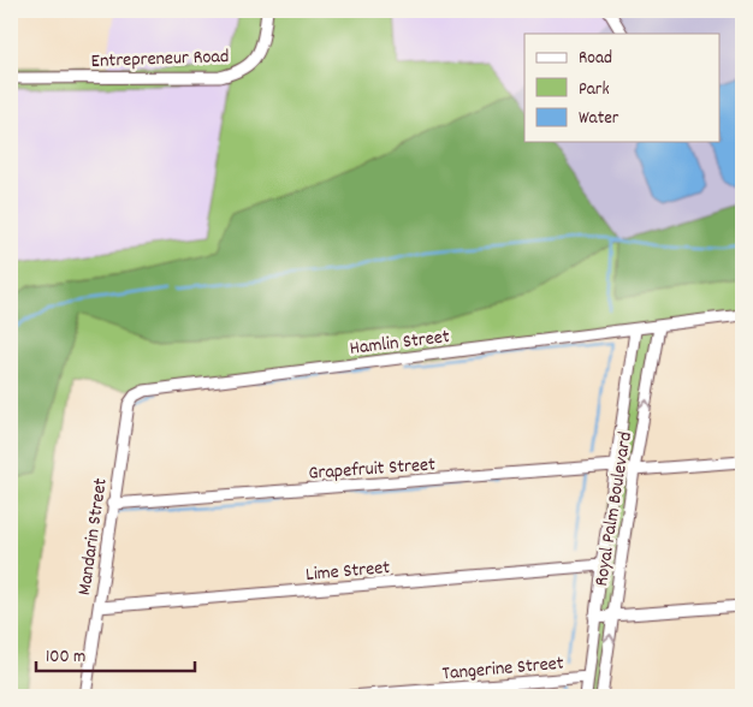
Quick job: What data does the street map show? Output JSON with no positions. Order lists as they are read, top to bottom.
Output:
{
  "streets": {
    "street": [
      "Entrepreneur Road",
      "Hamlin Street",
      "Grapefruit Street",
      "Royal Palm Boulevard",
      "Mandarin Street",
      "Lime Street",
      "Tangerine Street"
    ]
  },
  "crossings": [
    ["Hamlin Street", "Royal Palm Boulevard"],
    ["Hamlin Street", "Mandarin Street"],
    ["Grapefruit Street", "Royal Palm Boulevard"],
    ["Grapefruit Street", "Mandarin Street"],
    ["Royal Palm Boulevard", "Lime Street"],
    ["Royal Palm Boulevard", "Tangerine Street"],
    ["Mandarin Street", "Lime Street"]
  ],
  "legend": ["Road", "Park", "Water"],
  "scale_bar": "100 m"
}
